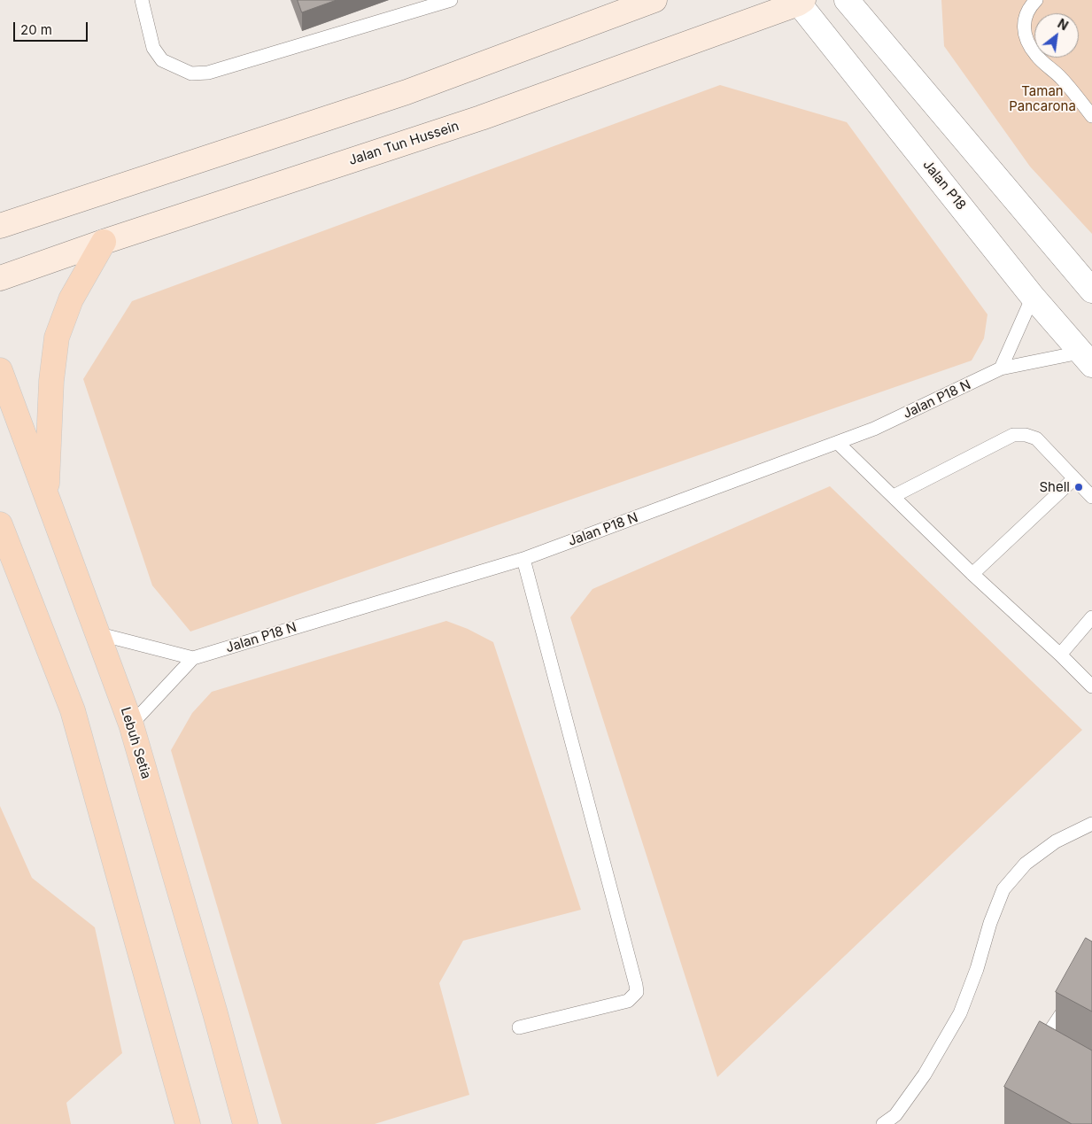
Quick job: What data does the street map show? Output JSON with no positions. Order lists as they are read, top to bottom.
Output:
{
  "streets": {
    "main road": ["Jalan Tun Hussein", "Lebuh Setia"],
    "street": ["Jalan P18"],
    "lane": ["Jalan P18 N"]
  },
  "crossings": [
    ["Jalan Tun Hussein", "Jalan P18"],
    ["Jalan P18", "Jalan P18 N"]
  ],
  "parks": ["Taman Pancarona"],
  "places": ["Shell"],
  "scale_bar": "20 m",
  "north": "top right"
}
